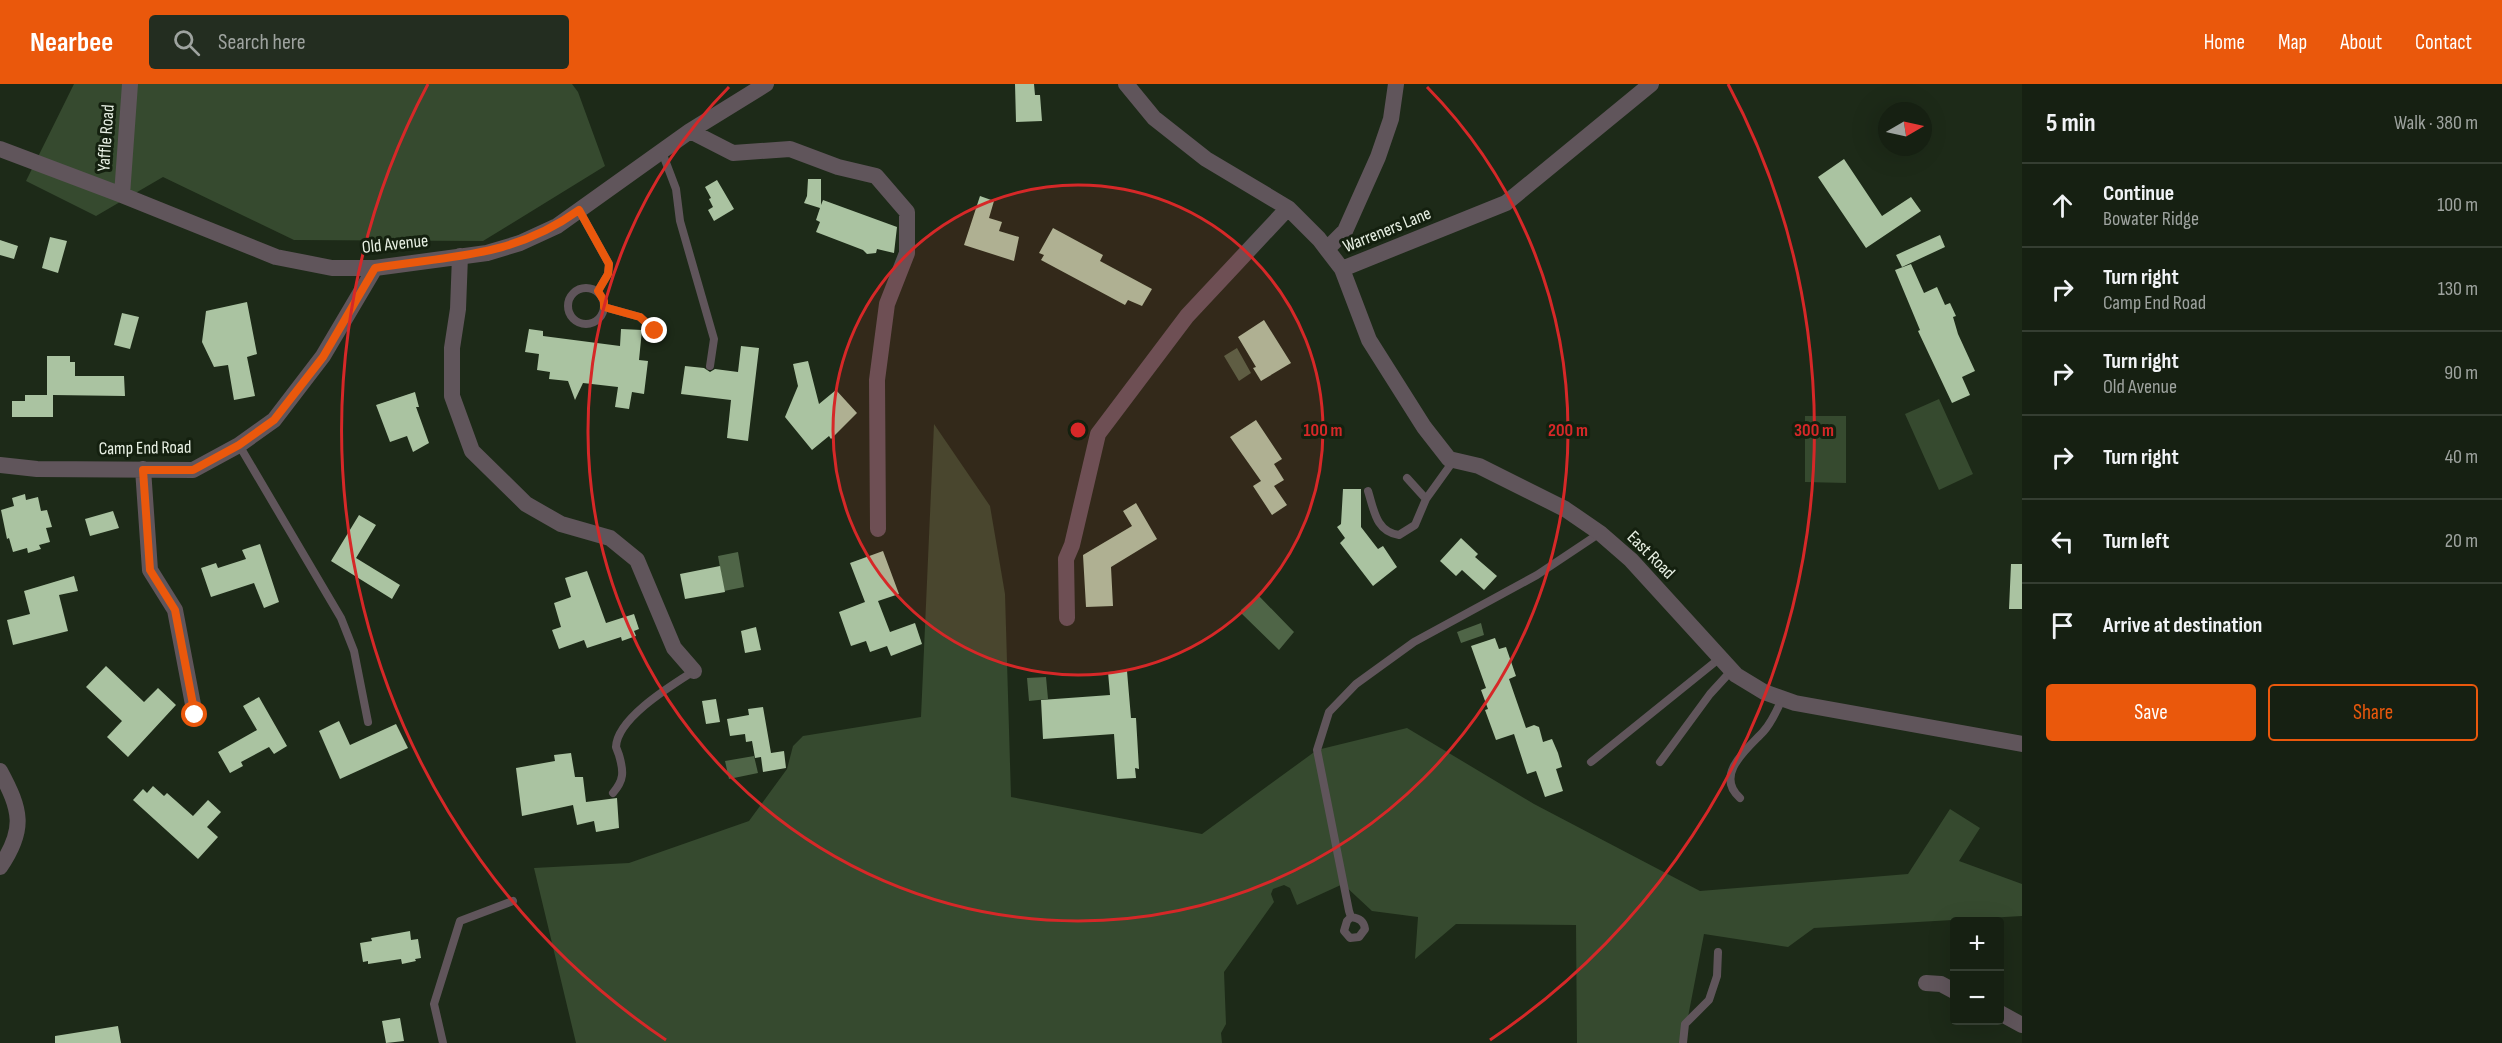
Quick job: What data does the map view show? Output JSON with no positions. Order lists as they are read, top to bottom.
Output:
{
  "streets": {
    "street": [
      "Yaffle Road",
      "Warreners Lane",
      "Old Avenue",
      "Camp End Road",
      "East Road"
    ]
  },
  "crossings": [
    ["Yaffle Road", "Old Avenue"],
    ["Old Avenue", "Camp End Road"]
  ],
  "north": "right",
  "page": {
    "header": "Nearbee",
    "search": "Search here",
    "nav": [
      "Home",
      "Map",
      "About",
      "Contact"
    ],
    "heading": ["5 min", "Walk · 380 m"],
    "list": [
      ["Continue", "Bowater Ridge", "100 m"],
      ["Turn right", "Camp End Road", "130 m"],
      ["Turn right", "Old Avenue", "90 m"],
      ["Turn right", "40 m"],
      ["Turn left", "20 m"],
      "Arrive at destination"
    ],
    "buttons": ["Save", "Share"],
    "map_buttons": ["+", "−"]
  },
  "rings": ["100 m", "200 m", "300 m"]
}
